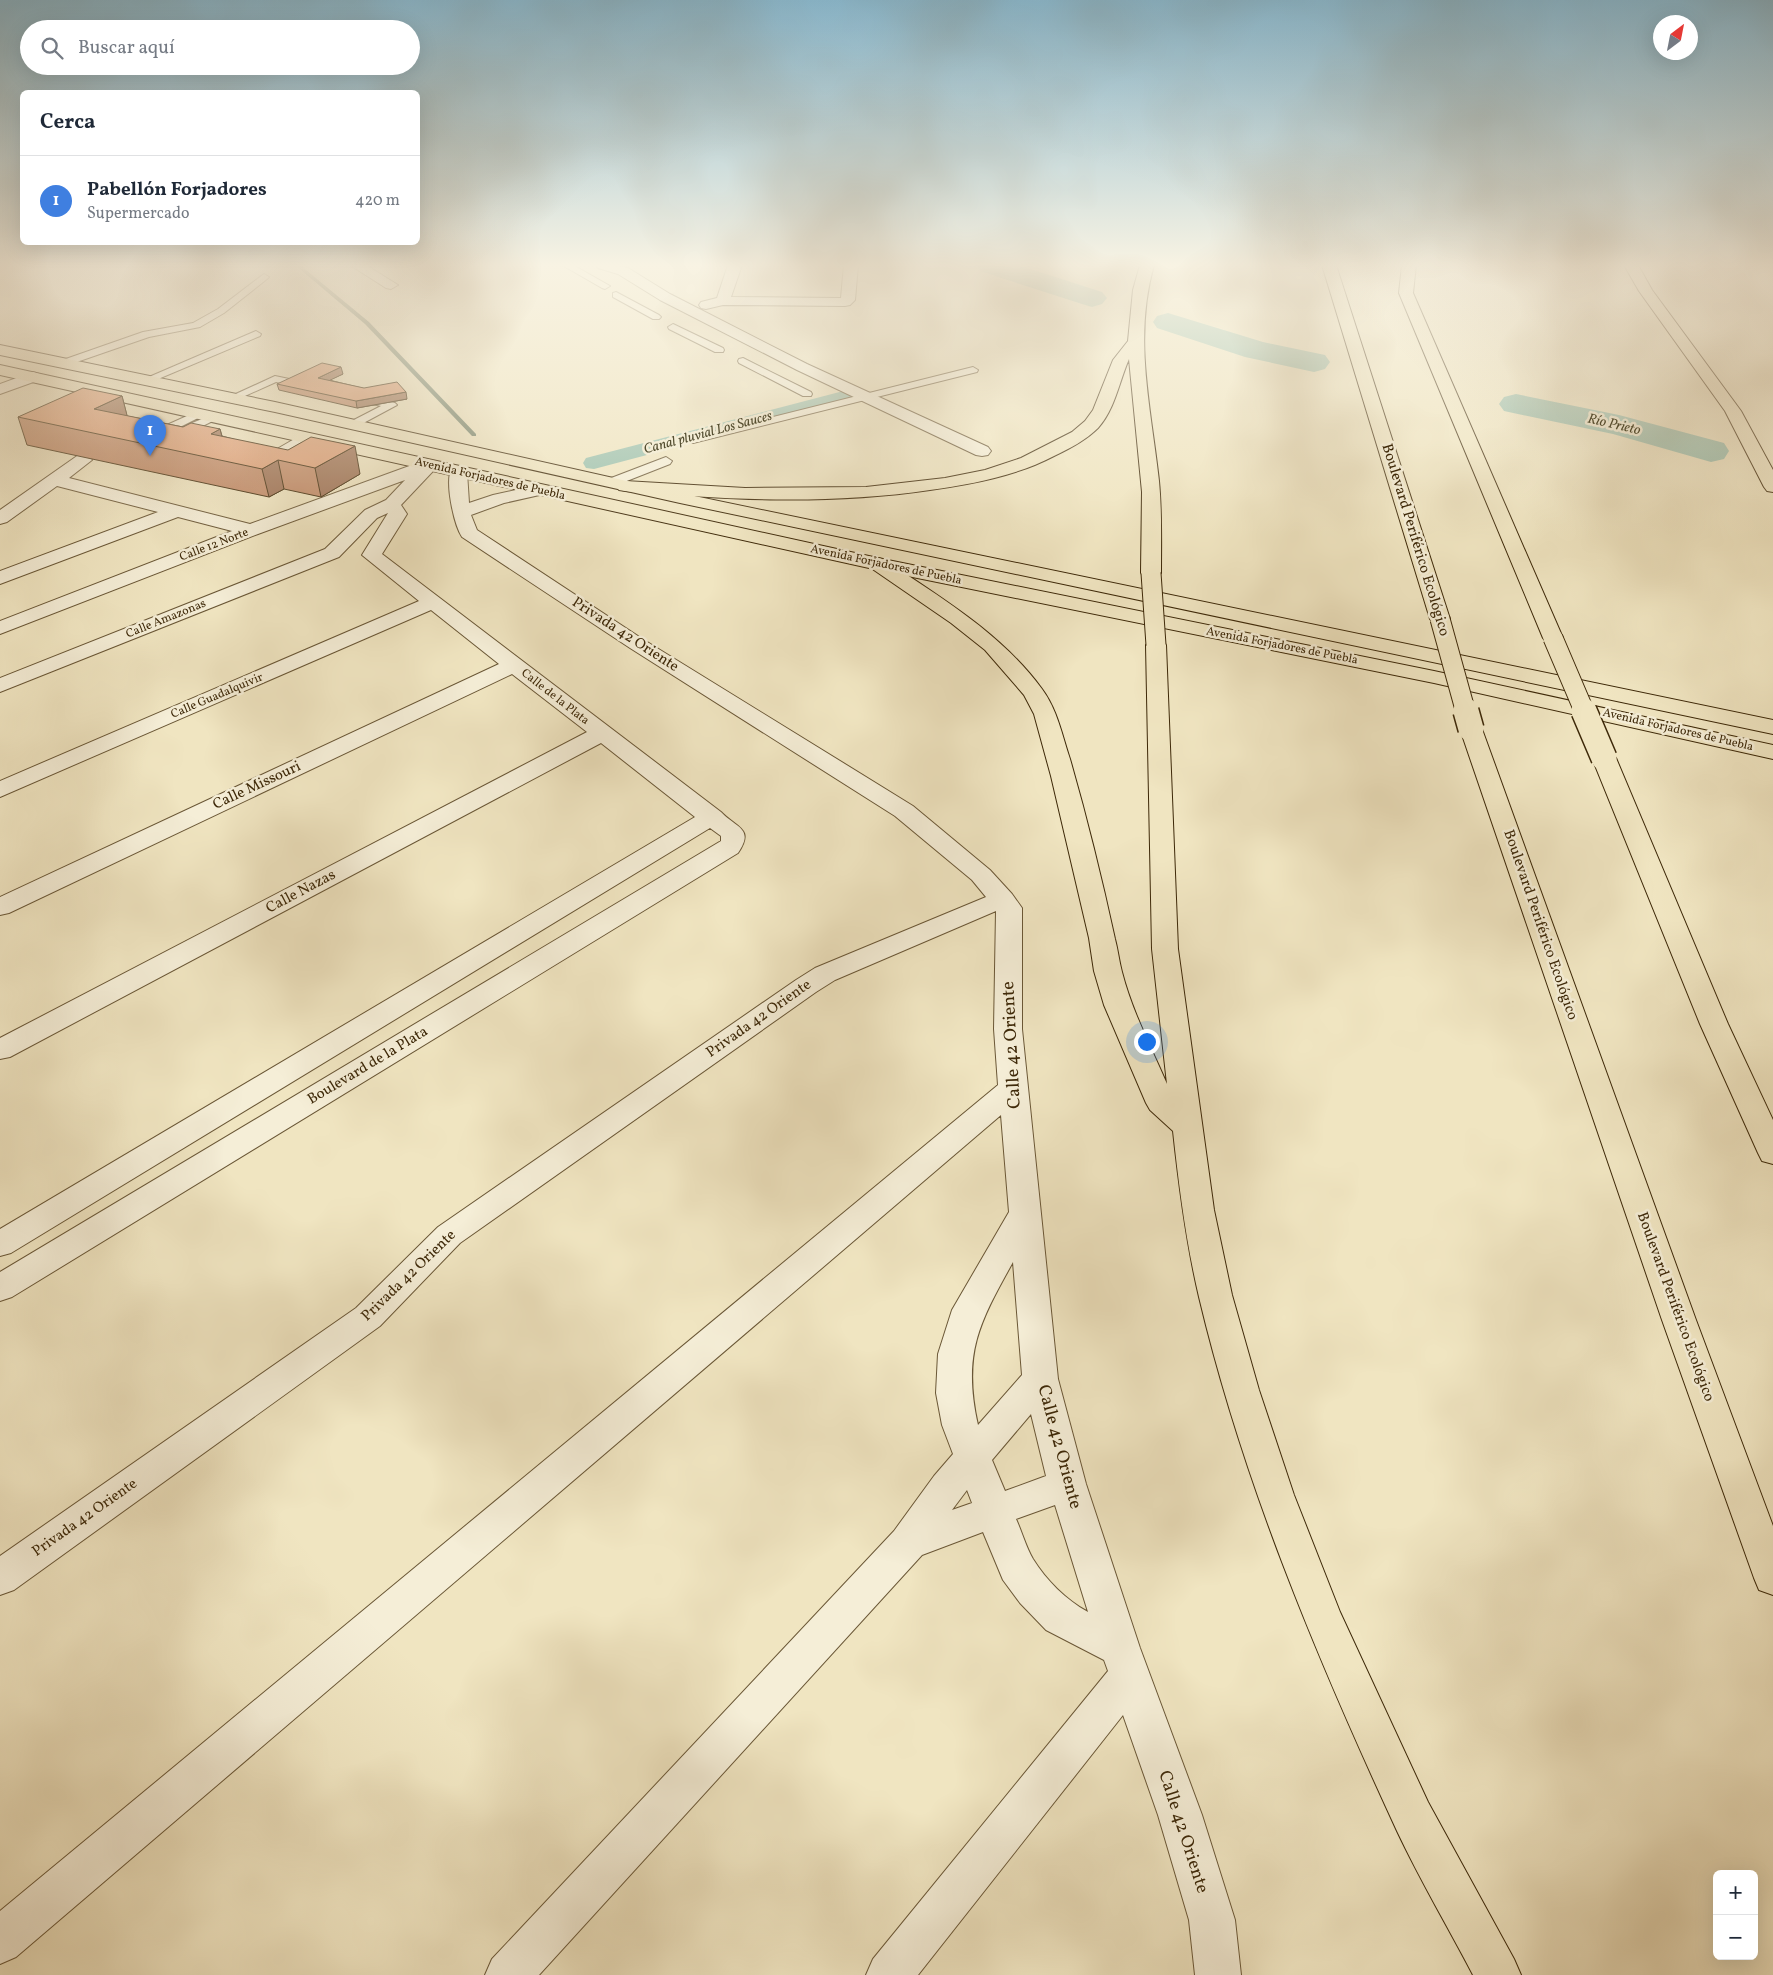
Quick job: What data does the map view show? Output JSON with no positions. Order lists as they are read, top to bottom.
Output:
{
  "streets": {
    "main road": ["Avenida Forjadores de Puebla", "Boulevard Periférico Ecológico"],
    "street": [
      "Calle 12 Norte",
      "Calle Amazonas",
      "Privada 42 Oriente",
      "Calle Guadalquivir",
      "Calle de la Plata",
      "Calle Missouri",
      "Calle Nazas",
      "Calle 42 Oriente",
      "Boulevard de la Plata"
    ]
  },
  "crossings": [
    ["Avenida Forjadores de Puebla", "Calle 12 Norte"],
    ["Avenida Forjadores de Puebla", "Privada 42 Oriente"],
    ["Privada 42 Oriente", "Calle 42 Oriente"],
    ["Calle Guadalquivir", "Calle de la Plata"],
    ["Calle de la Plata", "Calle Missouri"],
    ["Calle de la Plata", "Calle Nazas"],
    ["Calle de la Plata", "Boulevard de la Plata"]
  ],
  "water": ["Río Prieto", "Canal pluvial Los Sauces"],
  "north": "top right",
  "page": {
    "search": "Buscar aquí",
    "heading": "Cerca",
    "list": [
      {
        "mark": "1",
        "name": "Pabellón Forjadores",
        "note": "Supermercado",
        "value": "420 m"
      }
    ],
    "pins": "1",
    "map_buttons": ["+", "−"]
  }
}
